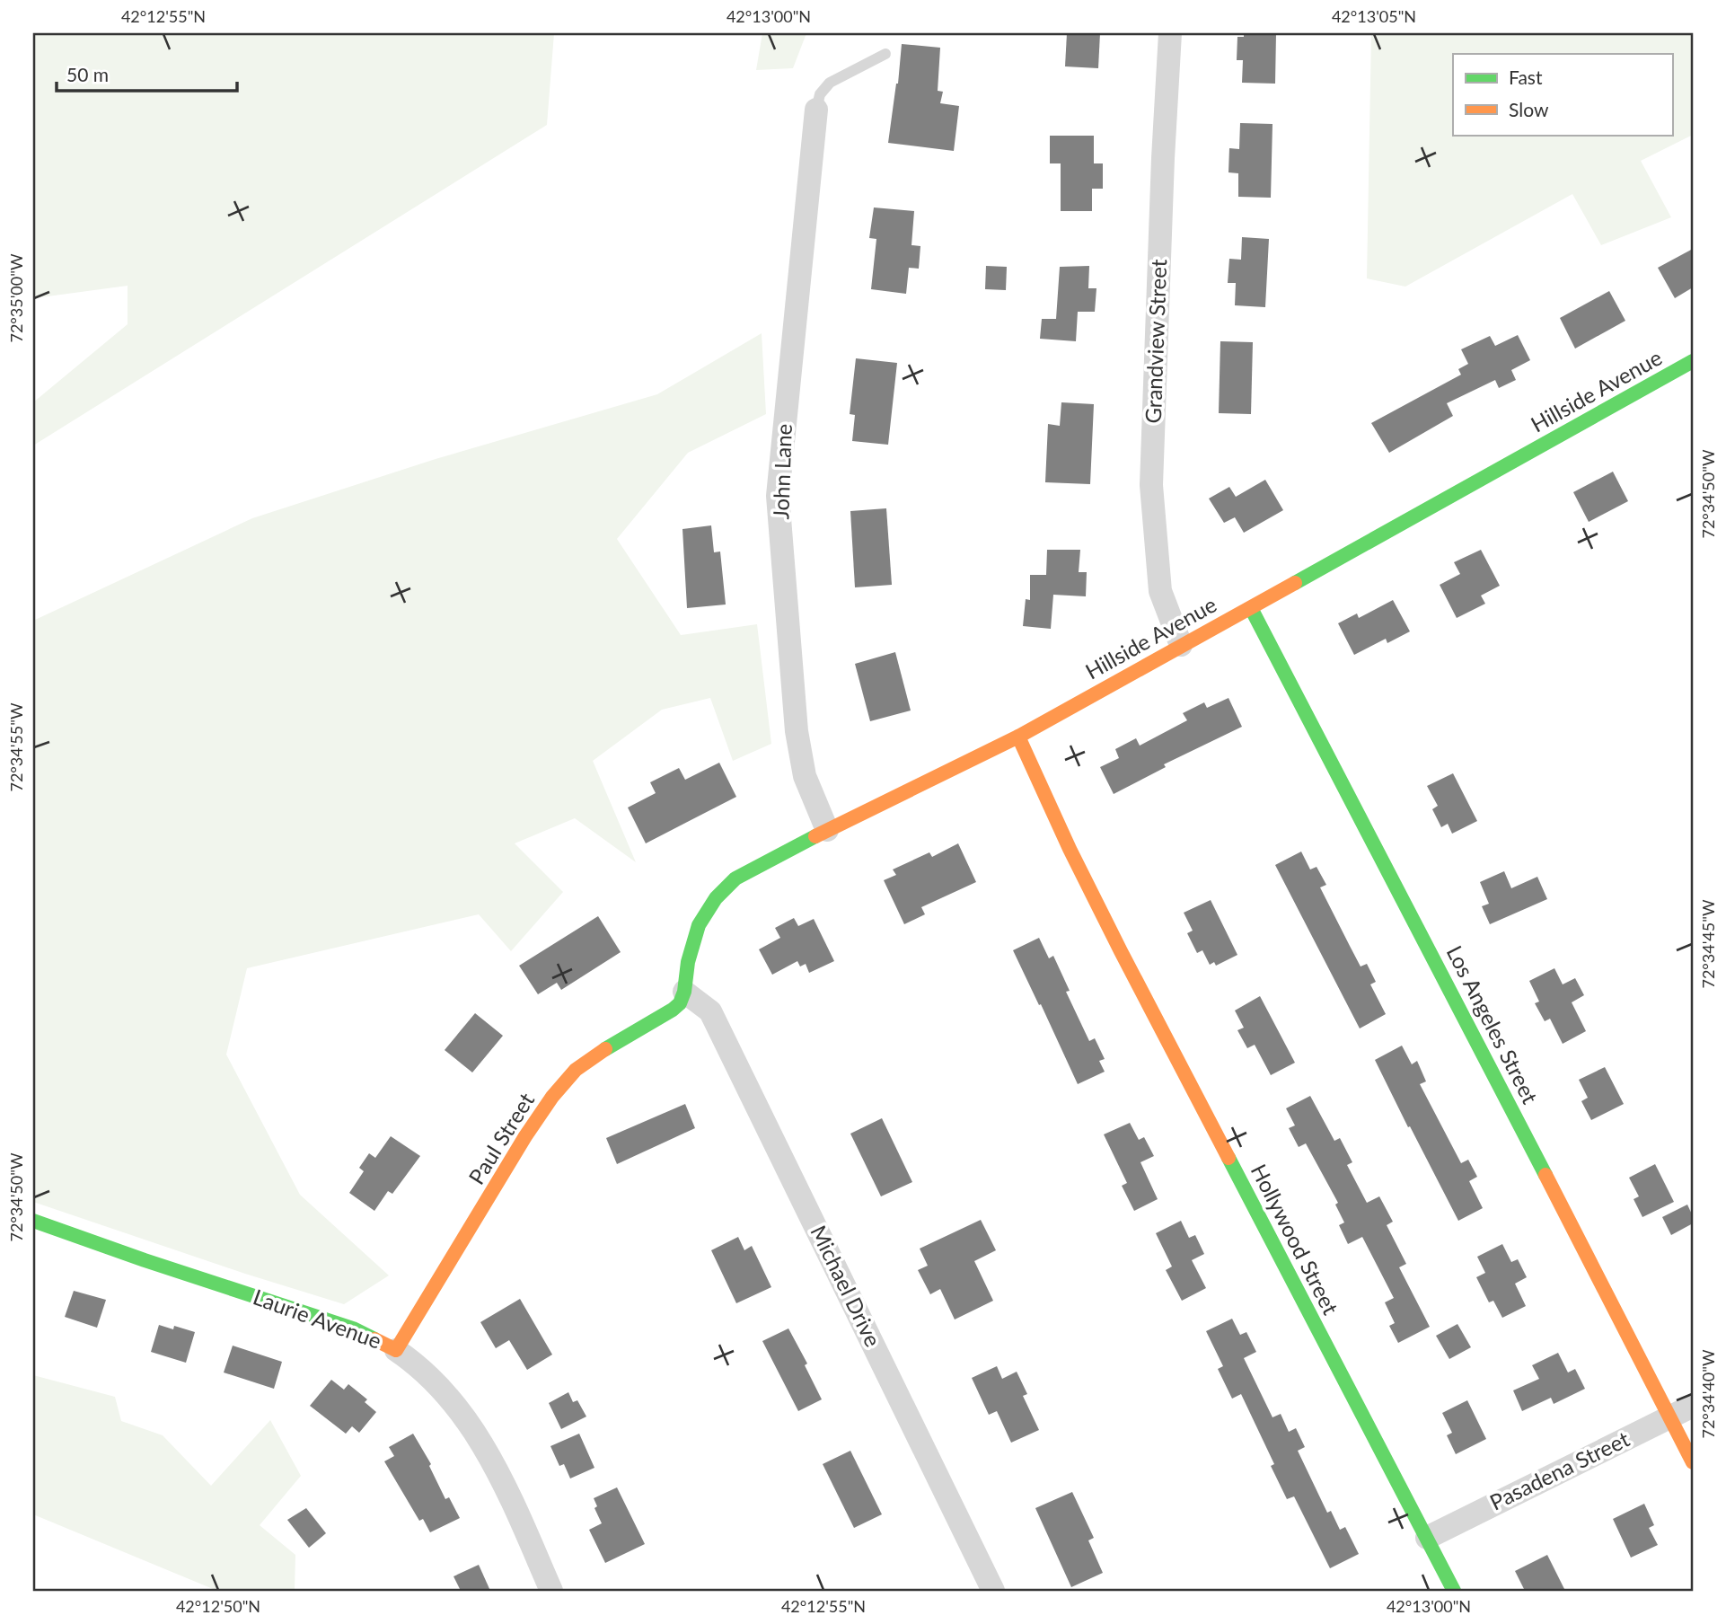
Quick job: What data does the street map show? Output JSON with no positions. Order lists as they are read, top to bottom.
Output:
{
  "streets": {
    "street": [
      "Grandview Street",
      "Hillside Avenue",
      "John Lane",
      "Los Angeles Street",
      "Paul Street",
      "Hollywood Street",
      "Michael Drive",
      "Laurie Avenue",
      "Pasadena Street"
    ]
  },
  "crossings": [
    ["Grandview Street", "Hillside Avenue"],
    ["Hillside Avenue", "John Lane"],
    ["Hillside Avenue", "Los Angeles Street"],
    ["Hillside Avenue", "Paul Street"],
    ["Hillside Avenue", "Hollywood Street"],
    ["Hillside Avenue", "Michael Drive"],
    ["Los Angeles Street", "Pasadena Street"],
    ["Paul Street", "Michael Drive"],
    ["Paul Street", "Laurie Avenue"],
    ["Hollywood Street", "Pasadena Street"]
  ],
  "legend": ["Fast", "Slow"],
  "scale_bar": "50 m",
  "coordinates": [
    "42°12'55\"N",
    "42°13'00\"N",
    "42°13'05\"N",
    "72°35'00\"W",
    "72°34'50\"W",
    "72°34'55\"W",
    "72°34'45\"W",
    "72°34'40\"W",
    "42°12'50\"N"
  ]
}
